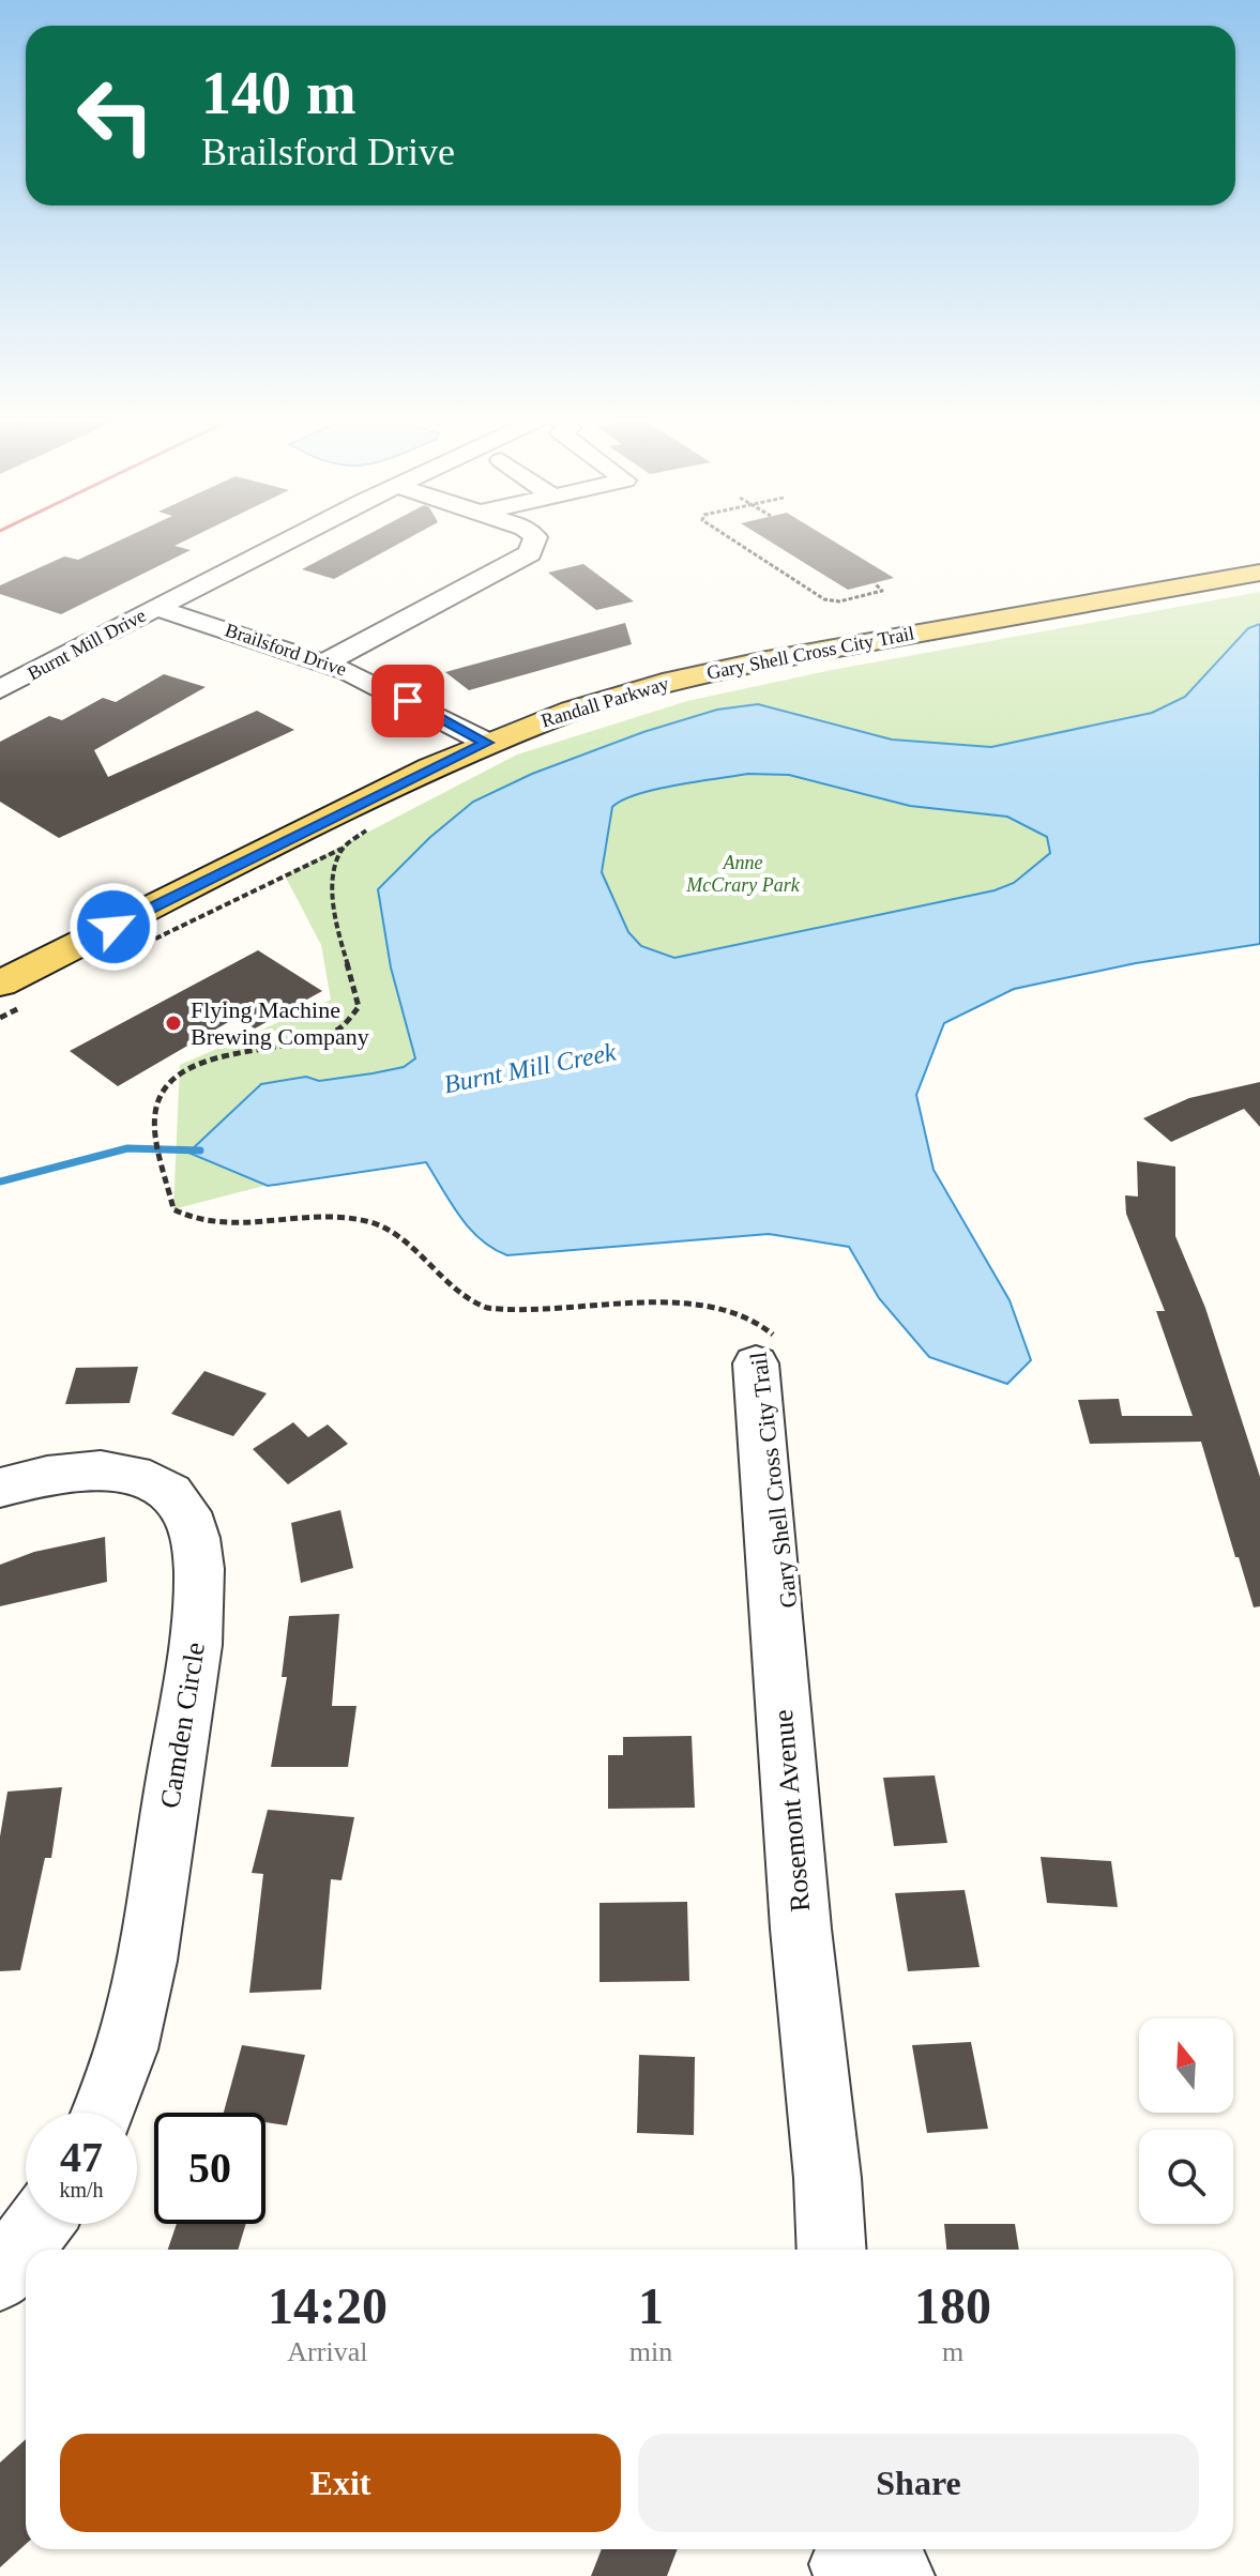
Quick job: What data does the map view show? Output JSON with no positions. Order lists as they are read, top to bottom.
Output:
{
  "streets": {
    "main road": ["Randall Parkway"],
    "street": [
      "Burnt Mill Drive",
      "Brailsford Drive",
      "Camden Circle",
      "Rosemont Avenue"
    ],
    "path": ["Gary Shell Cross City Trail"]
  },
  "crossings": [
    ["Burnt Mill Drive", "Brailsford Drive"],
    ["Brailsford Drive", "Randall Parkway"],
    ["Gary Shell Cross City Trail", "Rosemont Avenue"]
  ],
  "water": ["Burnt Mill Creek"],
  "parks": ["Anne McCrary Park"],
  "places": ["Flying Machine Brewing Company"],
  "north": "top",
  "page": {
    "turn": ["140 m", "Brailsford Drive"],
    "speed": "47 km/h",
    "limit": "50",
    "eta": [
      "14:20",
      "Arrival",
      "1",
      "min",
      "180",
      "m"
    ],
    "buttons": ["Exit", "Share"]
  }
}
